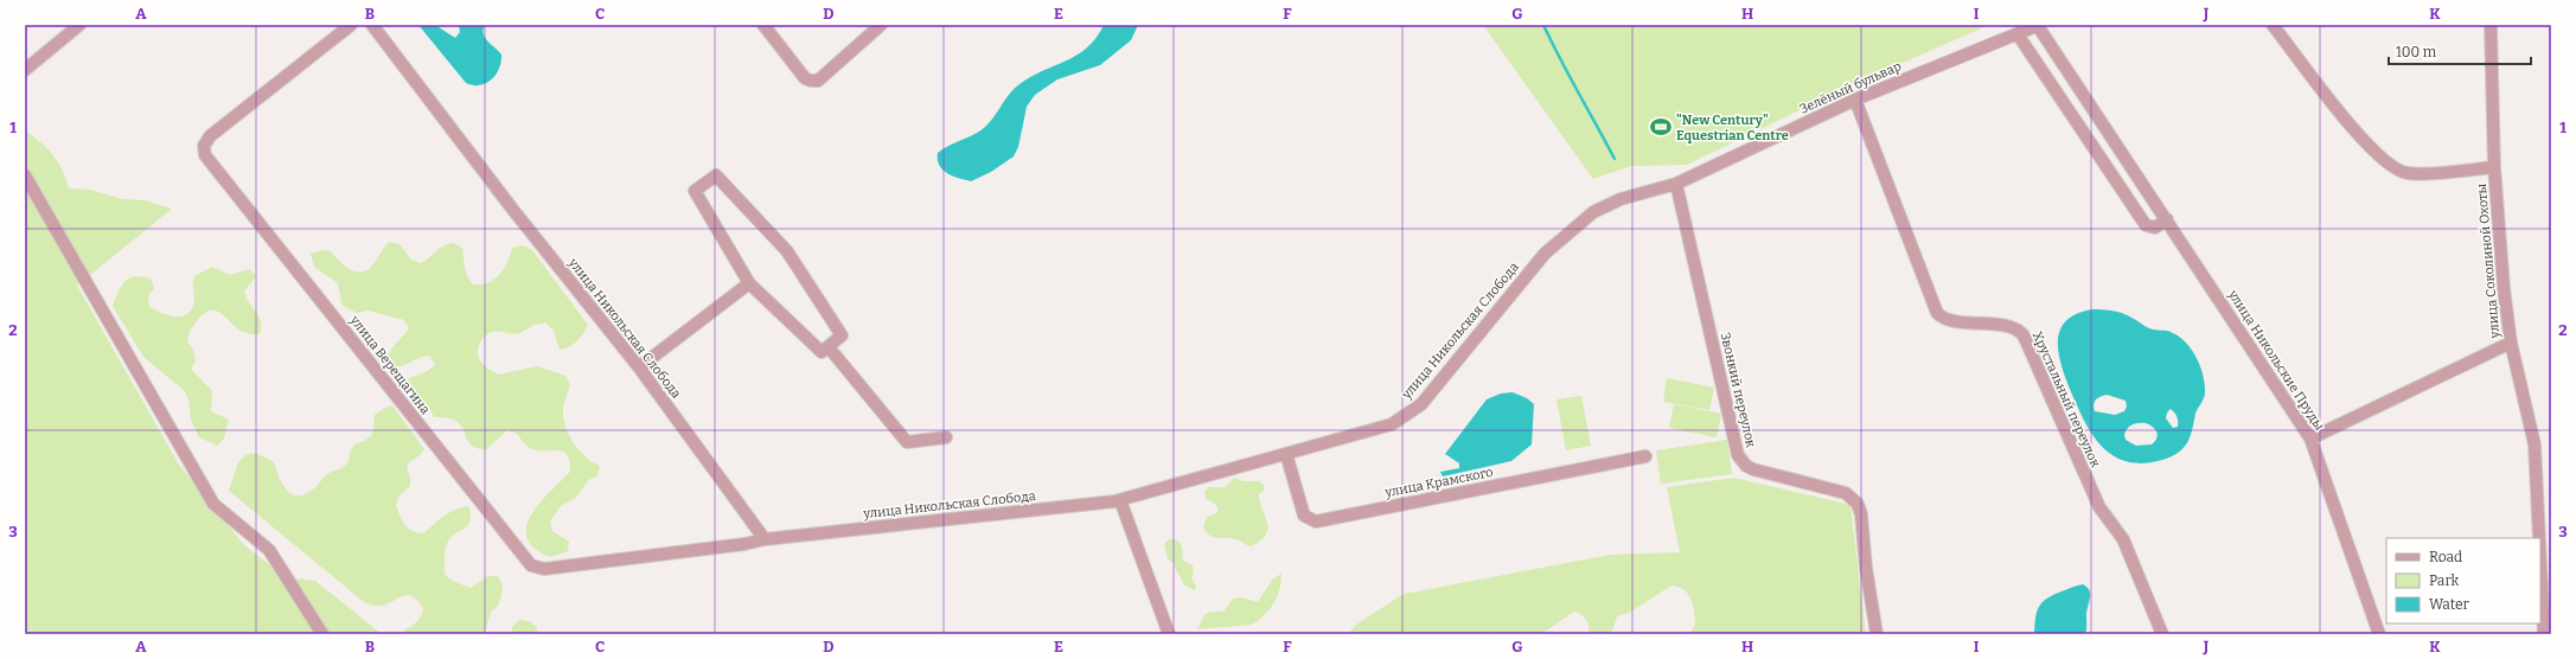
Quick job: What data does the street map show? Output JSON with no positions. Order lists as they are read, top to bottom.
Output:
{
  "streets": {
    "street": [
      "Зелёный бульвар",
      "улица Соколиной Охоты",
      "улица Никольская Слобода",
      "улица Никольские Пруды",
      "улица Верещагина",
      "Звонкий переулок",
      "Хрустальный переулок",
      "улица Крамского"
    ]
  },
  "crossings": [
    ["Зелёный бульвар", "улица Никольская Слобода"],
    ["Зелёный бульвар", "улица Никольские Пруды"],
    ["Зелёный бульвар", "Звонкий переулок"],
    ["Зелёный бульвар", "Хрустальный переулок"],
    ["улица Никольская Слобода", "улица Верещагина"],
    ["улица Никольская Слобода", "Звонкий переулок"],
    ["улица Никольская Слобода", "улица Крамского"]
  ],
  "places": {
    "sports": ["\"New Century\" Equestrian Centre"]
  },
  "legend": ["Road", "Park", "Water"],
  "scale_bar": "100 m",
  "grid": {
    "columns": [
      "A",
      "B",
      "C",
      "D",
      "E",
      "F",
      "G",
      "H",
      "I",
      "J",
      "K"
    ],
    "rows": ["1", "2", "3"]
  }
}
